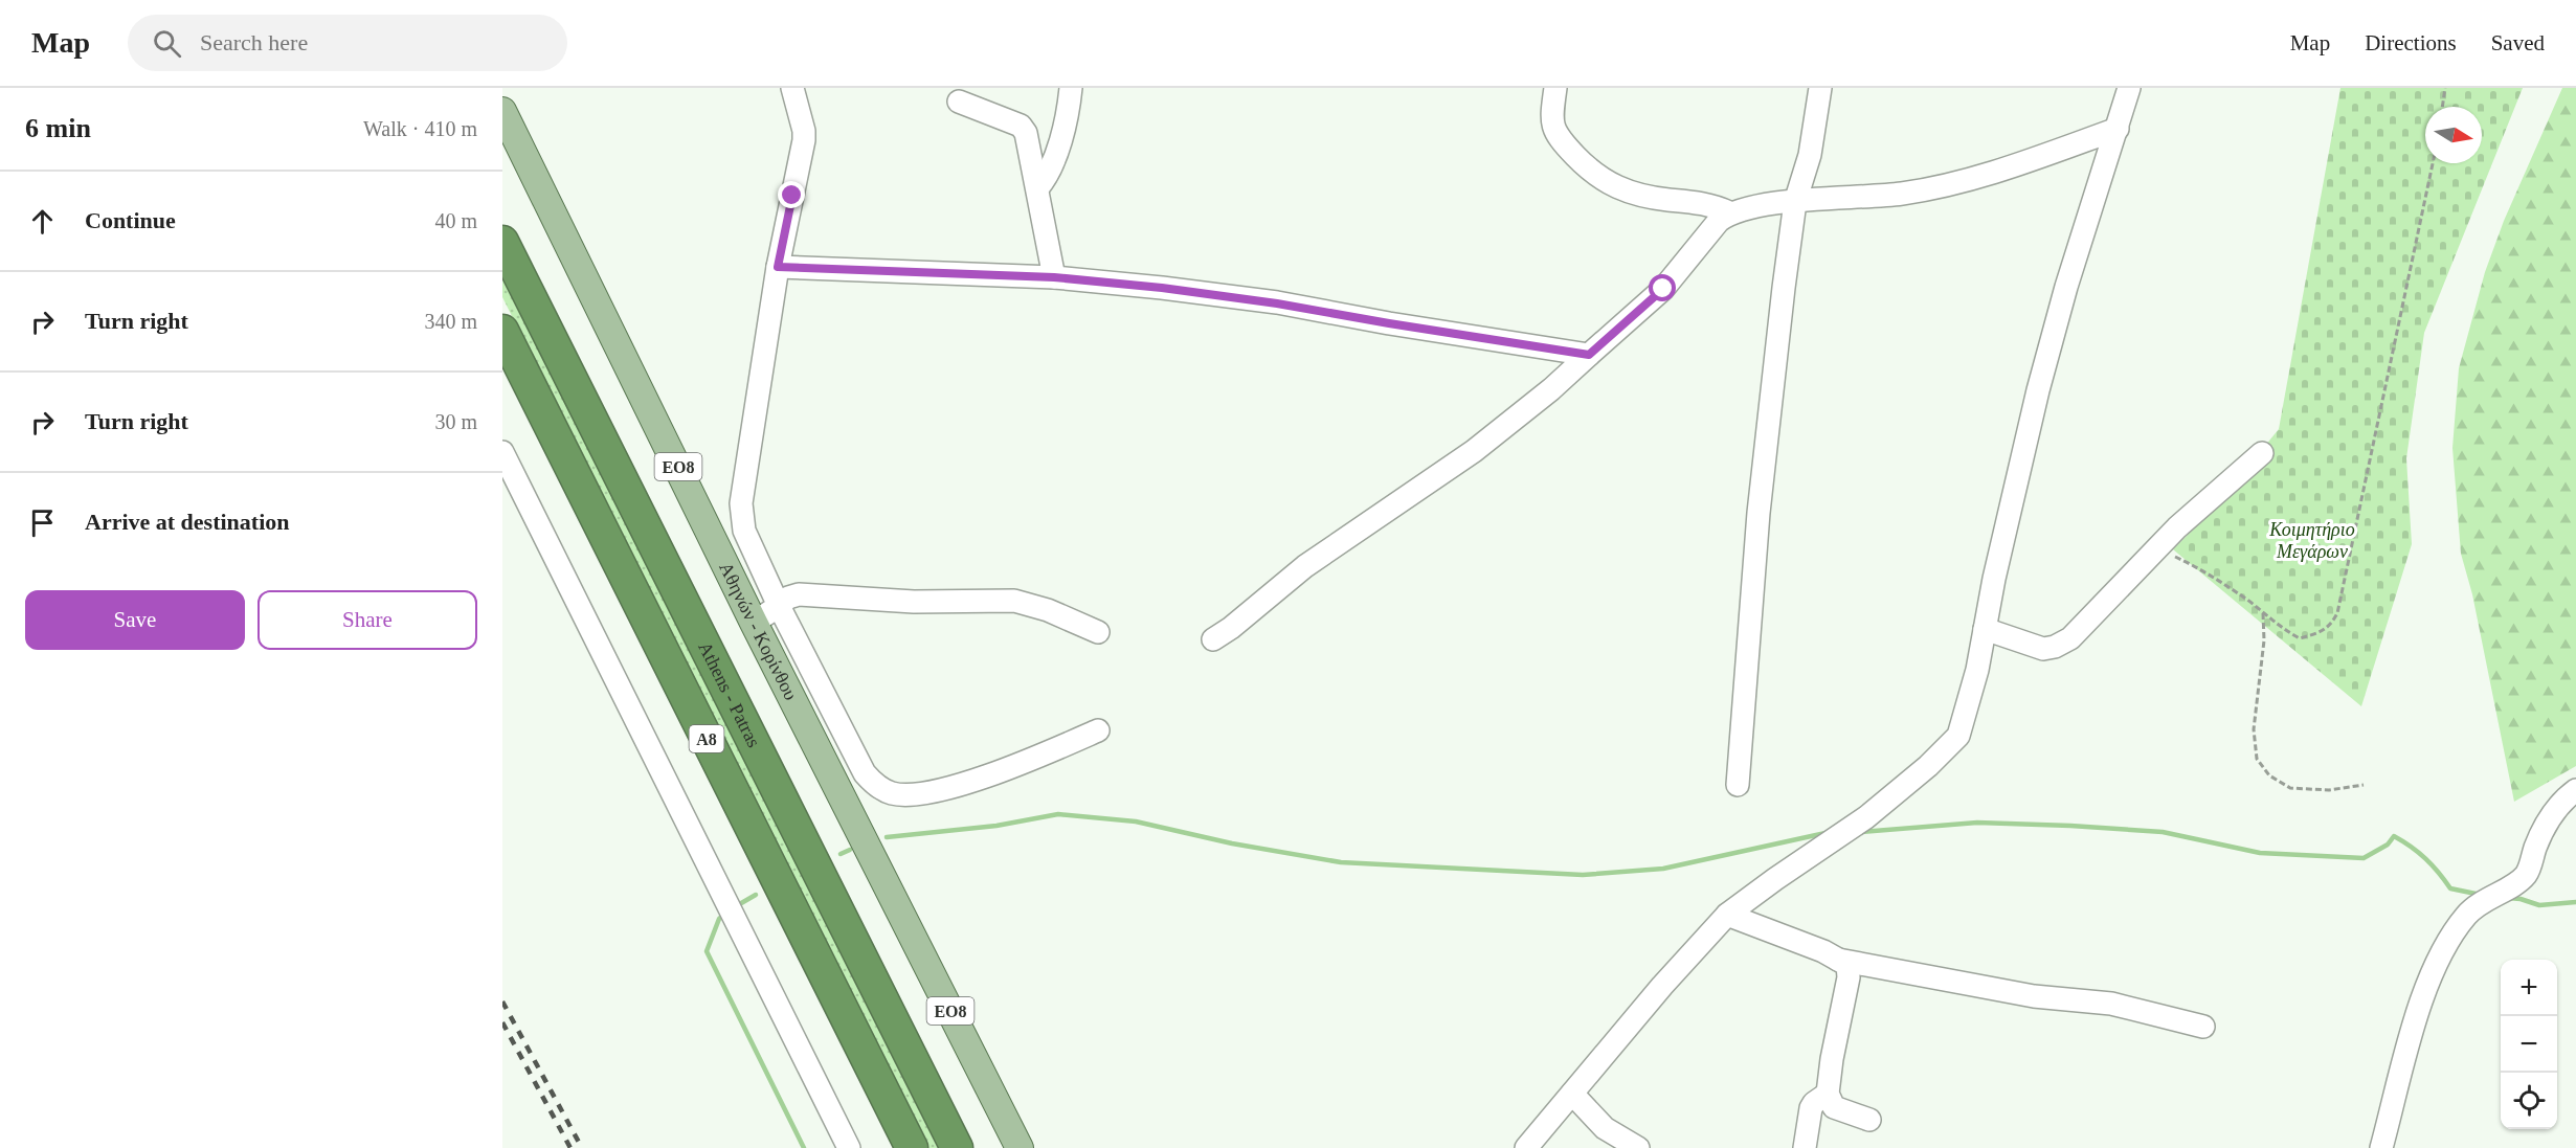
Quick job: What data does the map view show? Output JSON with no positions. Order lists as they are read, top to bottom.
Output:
{
  "streets": {
    "highway": ["Athens - Patras", "Α8"],
    "main road": ["ΕΟ8", "Αθηνών - Κορίνθου"]
  },
  "parks": ["Κοιμητήριο Μεγάρων"],
  "north": "right",
  "page": {
    "header": "Map",
    "search": "Search here",
    "nav": ["Map", "Directions", "Saved"],
    "heading": ["6 min", "Walk · 410 m"],
    "list": [
      ["Continue", "40 m"],
      ["Turn right", "340 m"],
      ["Turn right", "30 m"],
      "Arrive at destination"
    ],
    "buttons": ["Save", "Share"],
    "map_buttons": ["+", "−"]
  }
}
